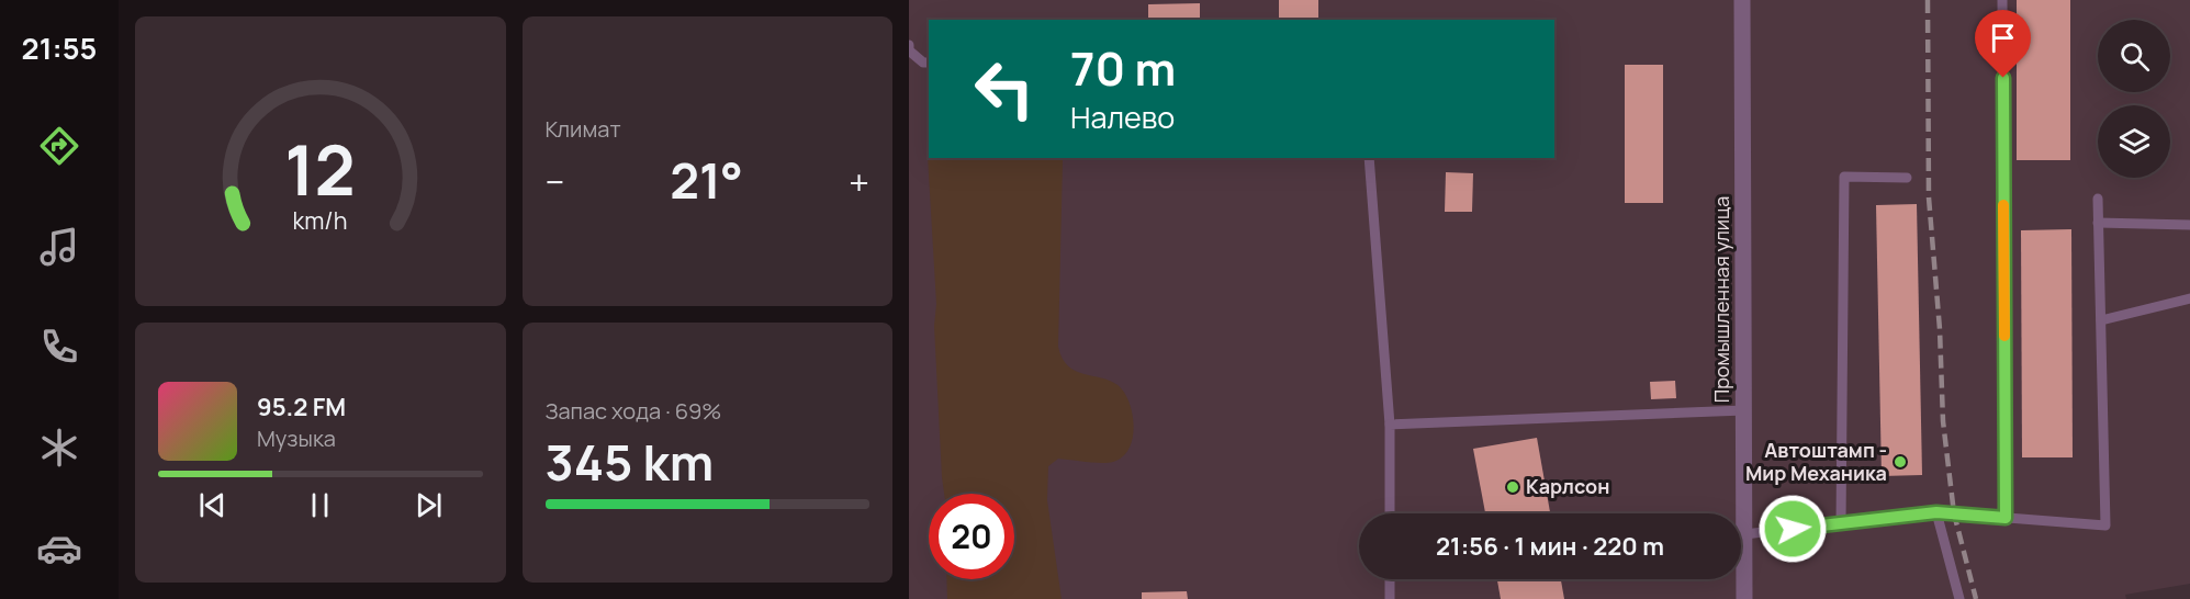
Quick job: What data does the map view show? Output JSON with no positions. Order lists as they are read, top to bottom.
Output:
{
  "streets": {
    "street": ["Промышленная улица"]
  },
  "places": ["Автоштамп - Мир Механика", "Карлсон"],
  "page": {
    "tabs": "21:55",
    "tile": [
      "Климат",
      ["Запас хода · 69%", "345 km"]
    ],
    "turn": ["70 m", "Налево"],
    "heat": ["−", "21°", "+"],
    "song": ["95.2 FM", "Музыка"],
    "limit": "20",
    "trip": "21:56 · 1 мин · 220 m",
    "gauge": ["12", "km/h"]
  }
}
